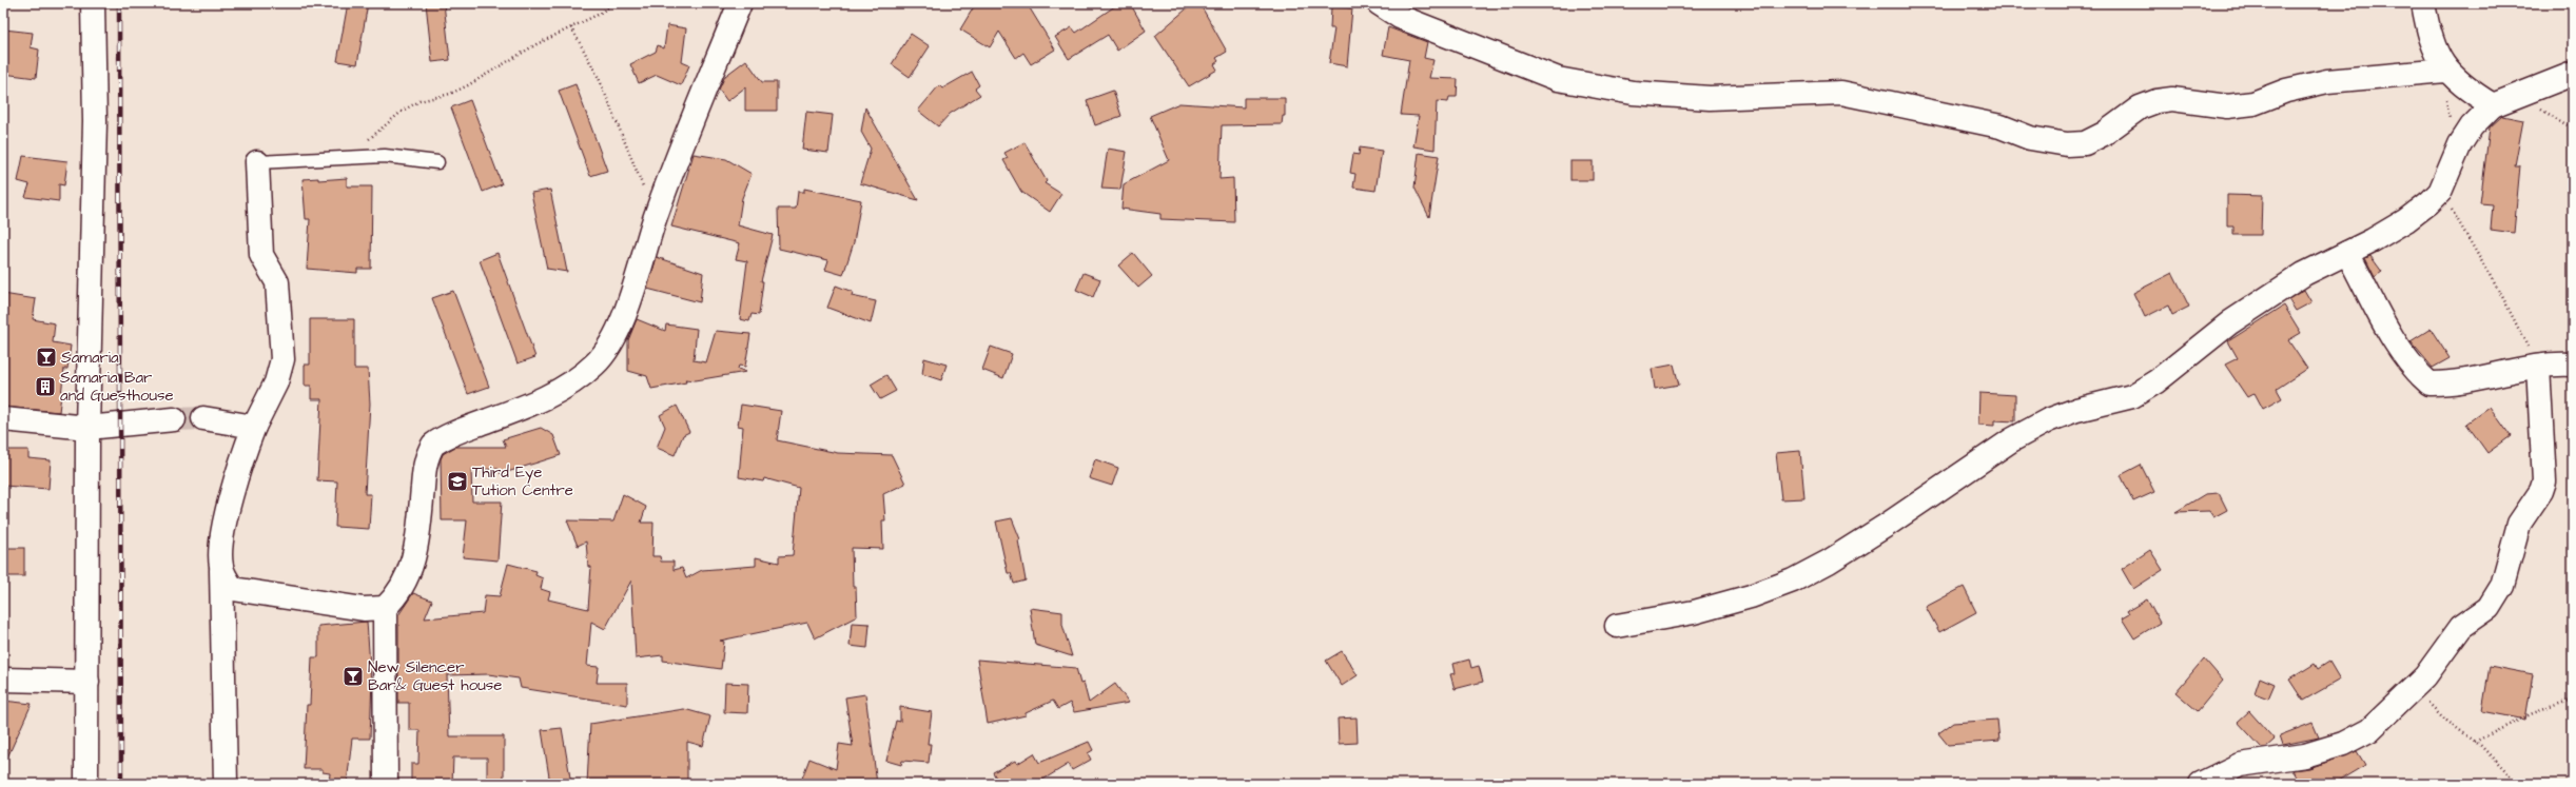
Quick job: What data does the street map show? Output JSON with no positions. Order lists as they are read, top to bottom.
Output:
{
  "places": {
    "bar": ["Samaria", "New Silencer Bar& Guest house"],
    "building": ["Samaria Bar and Guesthouse"],
    "school or university": ["Third Eye Tution Centre"]
  }
}
